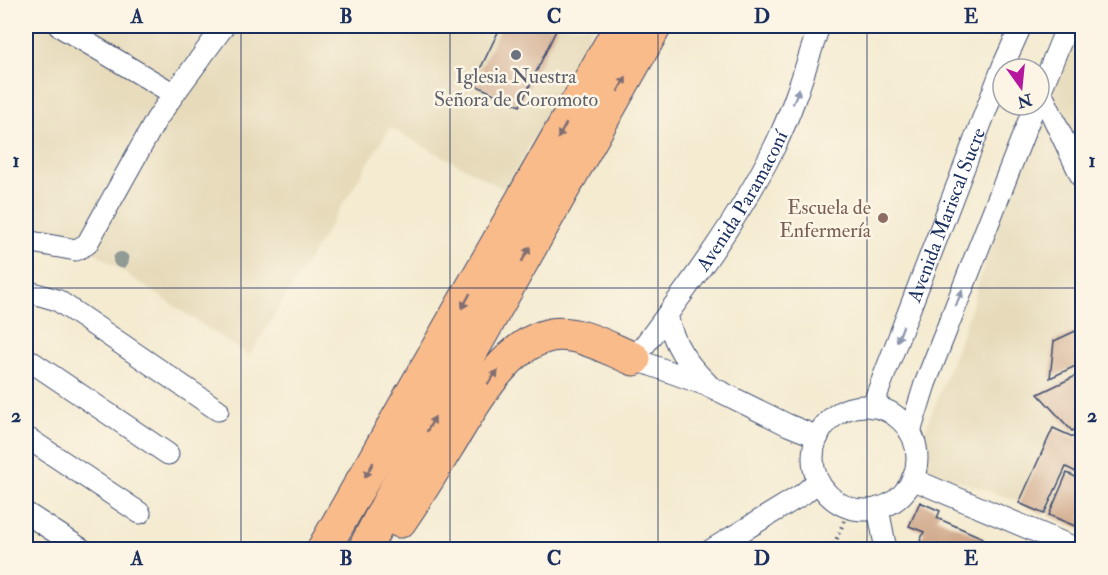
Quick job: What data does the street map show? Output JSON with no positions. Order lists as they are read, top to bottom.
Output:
{
  "streets": {
    "street": ["Avenida Paramaconí", "Avenida Mariscal Sucre"]
  },
  "one_way": ["Avenida Paramaconí"],
  "places": ["Iglesia Nuestra Señora de Coromoto", "Escuela de Enfermería"],
  "north": "bottom",
  "grid": {
    "columns": [
      "A",
      "B",
      "C",
      "D",
      "E"
    ],
    "rows": ["1", "2"]
  }
}
